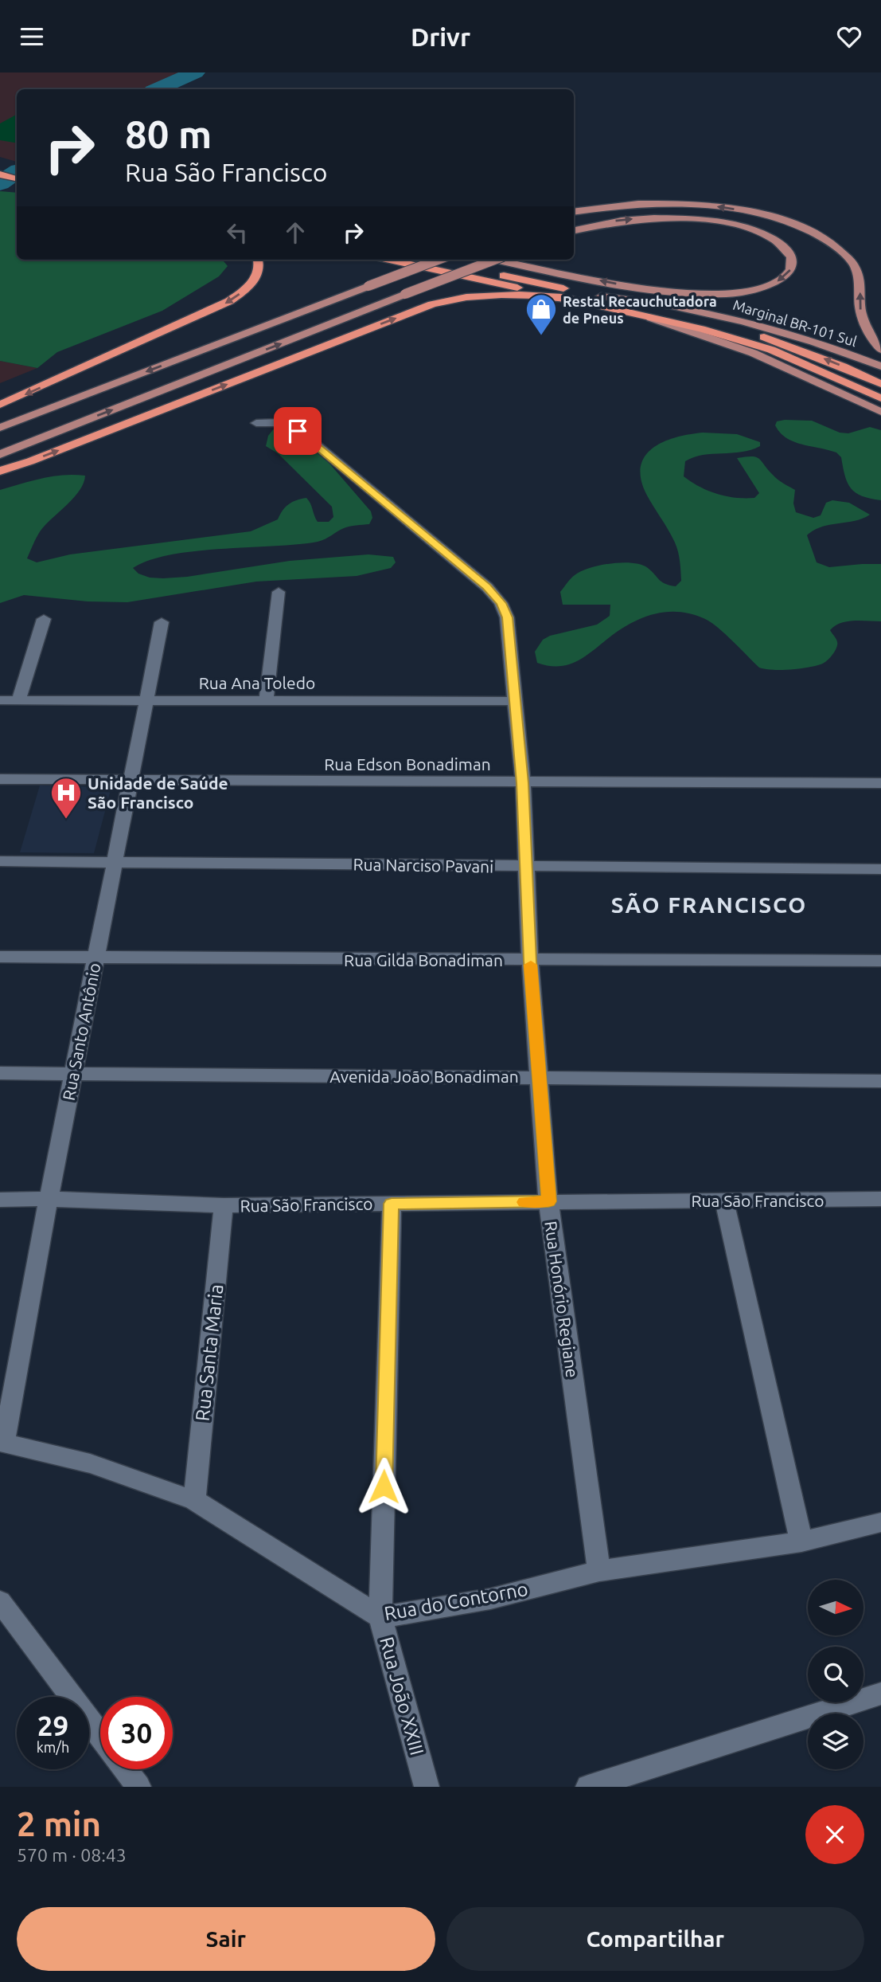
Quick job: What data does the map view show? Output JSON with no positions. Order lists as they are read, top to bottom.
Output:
{
  "streets": {
    "main road": ["Marginal BR-101 Sul"],
    "street": [
      "Rua Ana Toledo",
      "Rua Edson Bonadiman",
      "Rua Narciso Pavani",
      "Rua Gilda Bonadiman",
      "Rua Santo Antônio",
      "Avenida João Bonadiman",
      "Rua São Francisco",
      "Rua Honório Regiane",
      "Rua Santa Maria",
      "Rua do Contorno",
      "Rua João XXIII"
    ]
  },
  "crossings": [
    ["Rua Ana Toledo", "Rua Santo Antônio"],
    ["Rua Ana Toledo", "Rua Honório Regiane"],
    ["Rua Edson Bonadiman", "Rua Santo Antônio"],
    ["Rua Edson Bonadiman", "Rua Honório Regiane"],
    ["Rua Narciso Pavani", "Rua Santo Antônio"],
    ["Rua Narciso Pavani", "Rua Honório Regiane"],
    ["Rua Gilda Bonadiman", "Rua Santo Antônio"],
    ["Rua Gilda Bonadiman", "Rua Honório Regiane"],
    ["Rua Santo Antônio", "Avenida João Bonadiman"],
    ["Rua Santo Antônio", "Rua São Francisco"],
    ["Rua Santo Antônio", "Rua do Contorno"],
    ["Avenida João Bonadiman", "Rua Honório Regiane"],
    ["Rua São Francisco", "Rua Honório Regiane"],
    ["Rua São Francisco", "Rua Santa Maria"],
    ["Rua São Francisco", "Rua João XXIII"],
    ["Rua Honório Regiane", "Rua do Contorno"],
    ["Rua Santa Maria", "Rua do Contorno"],
    ["Rua do Contorno", "Rua João XXIII"]
  ],
  "districts": ["SÃO FRANCISCO"],
  "places": {
    "shop": ["Restal Recauchutadora de Pneus"],
    "hospital": ["Unidade de Saúde São Francisco"]
  },
  "north": "right",
  "page": {
    "header": "Drivr",
    "turn": ["80 m", "Rua São Francisco"],
    "speed": "29 km/h",
    "limit": "30",
    "heading": ["2 min", "570 m · 08:43"],
    "buttons": ["Sair", "Compartilhar"]
  }
}
